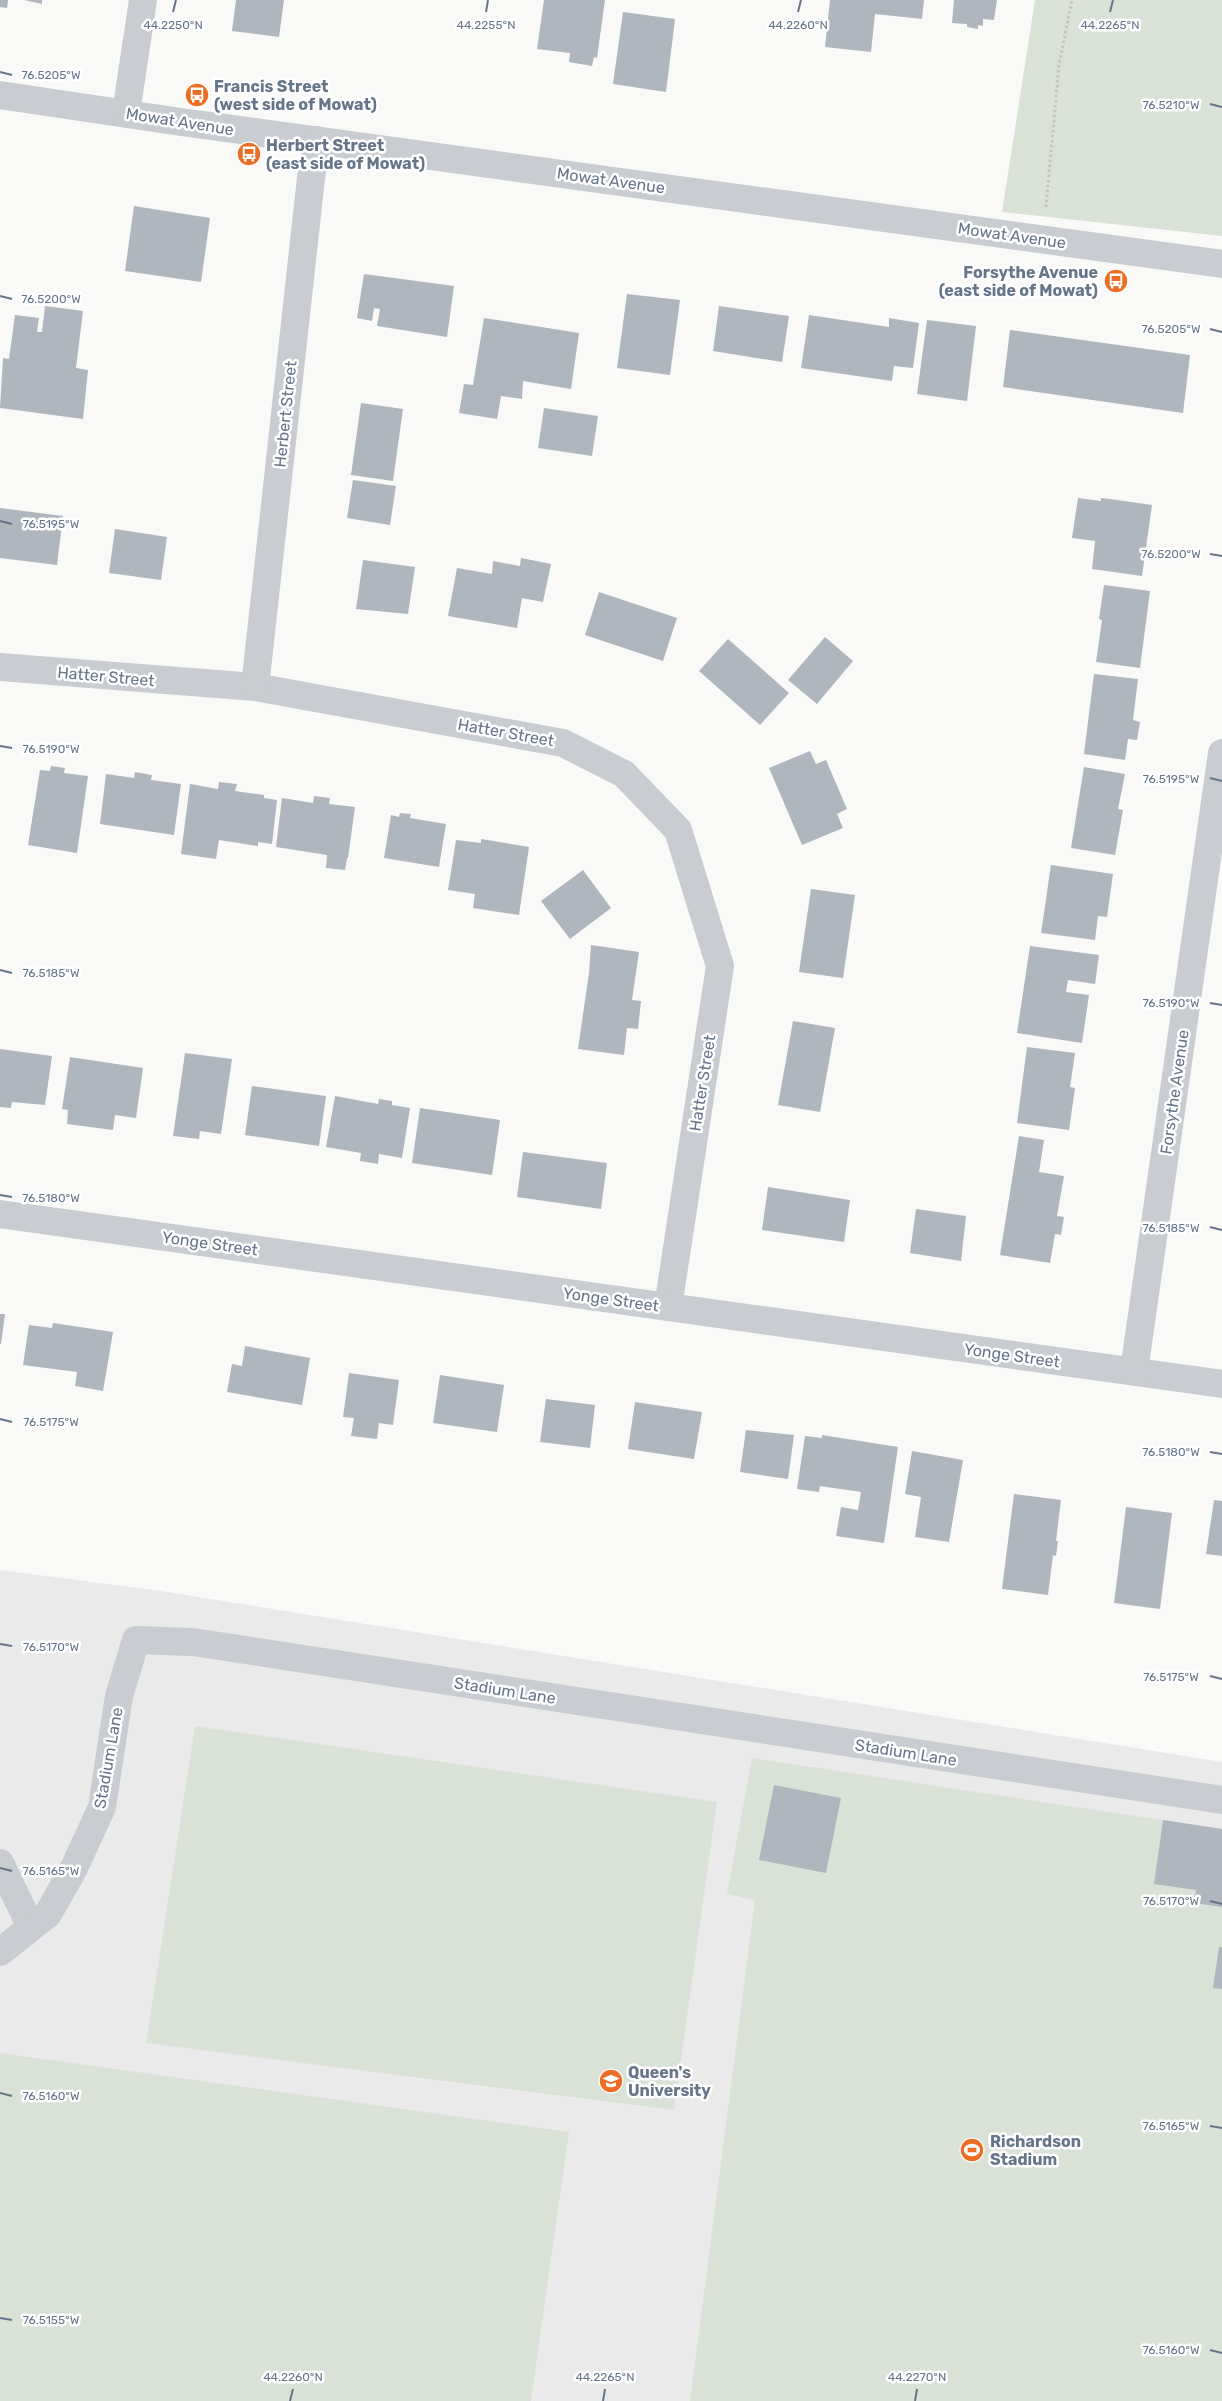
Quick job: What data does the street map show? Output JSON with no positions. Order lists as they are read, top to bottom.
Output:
{
  "streets": {
    "street": [
      "Mowat Avenue",
      "Herbert Street",
      "Hatter Street",
      "Forsythe Avenue",
      "Yonge Street",
      "Stadium Lane"
    ]
  },
  "crossings": [
    ["Mowat Avenue", "Herbert Street"],
    ["Herbert Street", "Hatter Street"],
    ["Hatter Street", "Yonge Street"],
    ["Forsythe Avenue", "Yonge Street"]
  ],
  "places": {
    "bus stop": ["Francis Street (west side of Mowat)", "Herbert Street (east side of Mowat)", "Forsythe Avenue (east side of Mowat)"],
    "school or university": ["Queen's University"],
    "sports": ["Richardson Stadium"]
  },
  "coordinates": [
    "44.2250°N",
    "44.2255°N",
    "44.2260°N",
    "44.2265°N",
    "76.5205°W",
    "76.5210°W",
    "76.5200°W",
    "76.5195°W",
    "76.5190°W",
    "76.5185°W",
    "76.5180°W",
    "76.5175°W",
    "76.5170°W",
    "76.5165°W",
    "76.5160°W",
    "76.5155°W",
    "44.2270°N"
  ]
}
